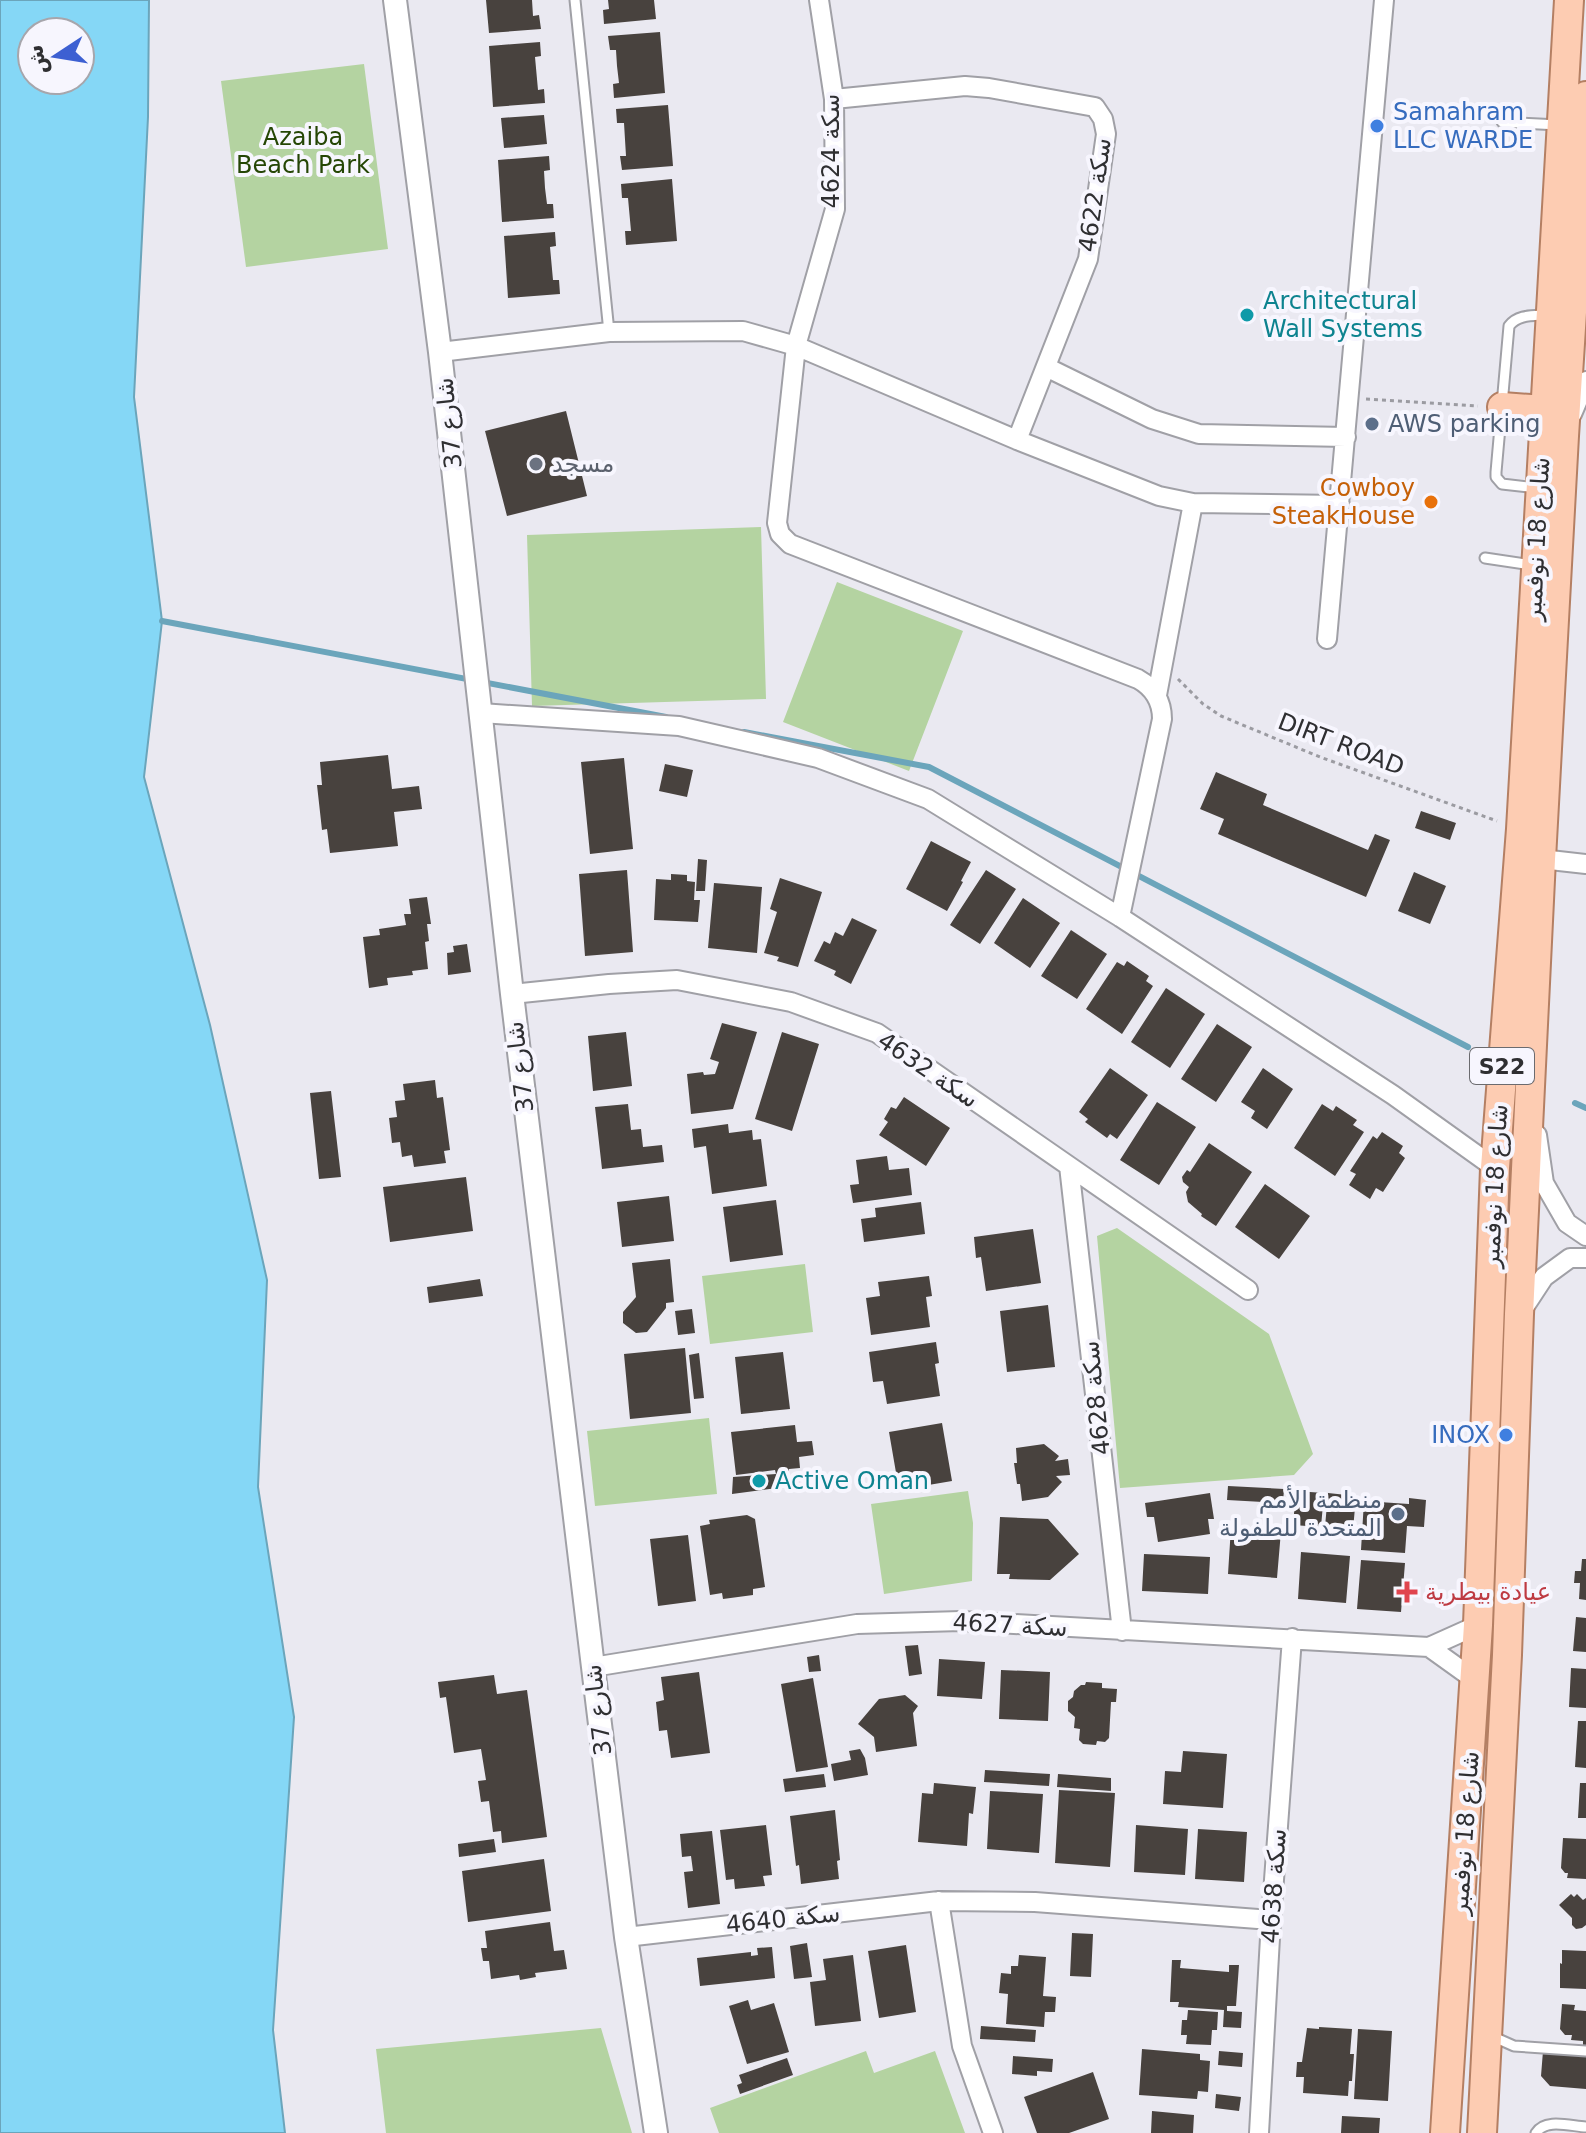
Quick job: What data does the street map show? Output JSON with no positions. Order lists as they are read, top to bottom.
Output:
{
  "streets": {
    "main road": ["شارع 18 نوفمبر", "S22"],
    "street": [
      "سكة 4624",
      "سكة 4622",
      "شارع 37",
      "سكة 4632",
      "سكة 4628",
      "سكة 4627",
      "سكة 4638",
      "سكة 4640"
    ],
    "path": ["DIRT ROAD"]
  },
  "crossings": [
    ["سكة 4624", "سكة 4622"],
    ["شارع 37", "سكة 4632"],
    ["شارع 37", "سكة 4627"],
    ["شارع 37", "سكة 4640"],
    ["شارع 18 نوفمبر", "DIRT ROAD"],
    ["شارع 18 نوفمبر", "سكة 4627"],
    ["سكة 4632", "سكة 4628"],
    ["سكة 4628", "سكة 4627"],
    ["سكة 4627", "سكة 4638"],
    ["سكة 4638", "سكة 4640"]
  ],
  "parks": ["Azaiba Beach Park"],
  "places": {
    "other": [
      "Samahram LLC WARDE",
      "Architectural Wall Systems",
      "AWS parking",
      "مسجد",
      "Cowboy SteakHouse",
      "INOX",
      "Active Oman",
      "منظمة الأمم المتحدة للطفولة"
    ],
    "health": ["عيادة بيطرية"]
  },
  "north": "left"
}
